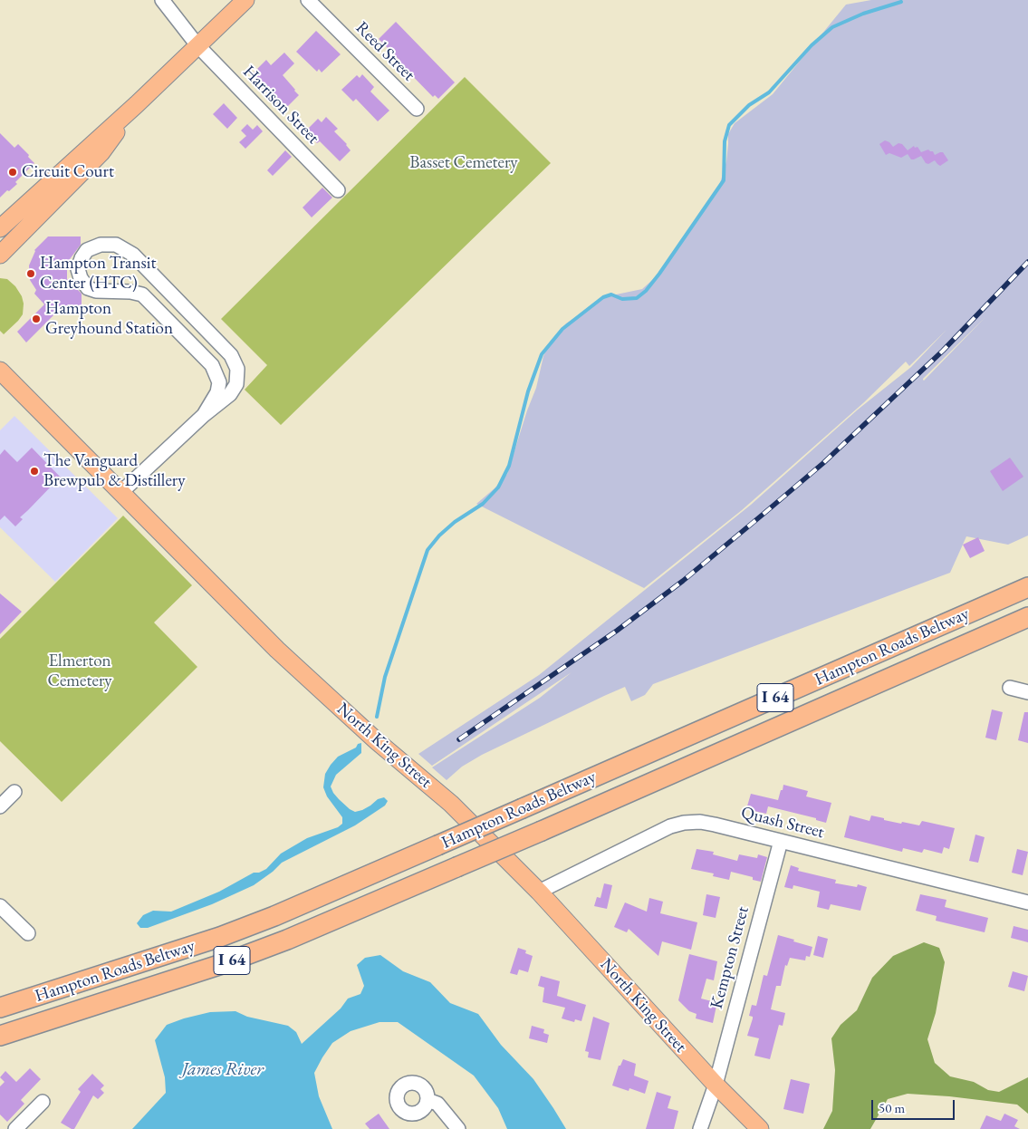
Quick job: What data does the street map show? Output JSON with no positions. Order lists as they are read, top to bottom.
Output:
{
  "streets": {
    "highway": ["Hampton Roads Beltway", "I 64"],
    "main road": ["North King Street"],
    "street": [
      "Reed Street",
      "Harrison Street",
      "Quash Street",
      "Kempton Street"
    ]
  },
  "crossings": [
    ["North King Street", "Quash Street"],
    ["North King Street", "Kempton Street"],
    ["Quash Street", "Kempton Street"]
  ],
  "water": ["James River"],
  "parks": ["Basset Cemetery", "Elmerton Cemetery"],
  "places": [
    "Circuit Court",
    "Hampton Transit Center (HTC)",
    "Hampton Greyhound Station",
    "The Vanguard Brewpub & Distillery"
  ],
  "scale_bar": "50 m"
}
